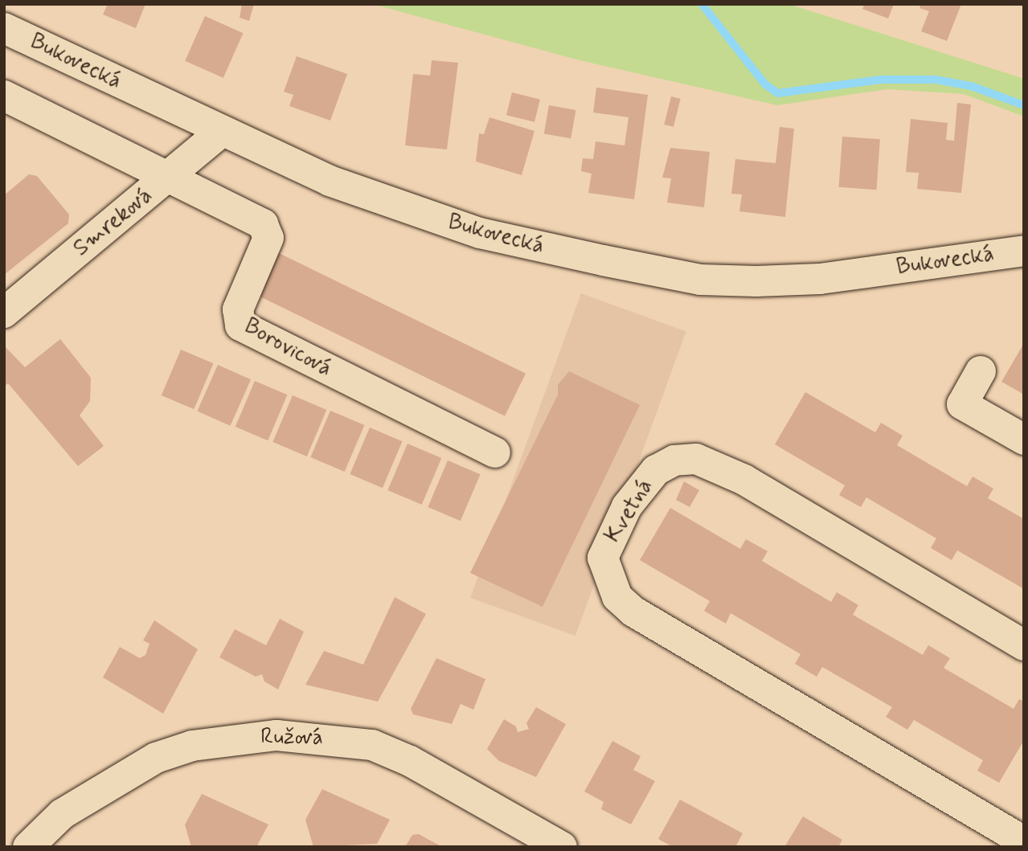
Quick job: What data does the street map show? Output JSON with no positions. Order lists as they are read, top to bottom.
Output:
{
  "streets": {
    "street": [
      "Bukovecká",
      "Smreková",
      "Borovicová",
      "Kvetná",
      "Ružová"
    ]
  },
  "crossings": [
    ["Bukovecká", "Smreková"],
    ["Smreková", "Borovicová"]
  ]
}
